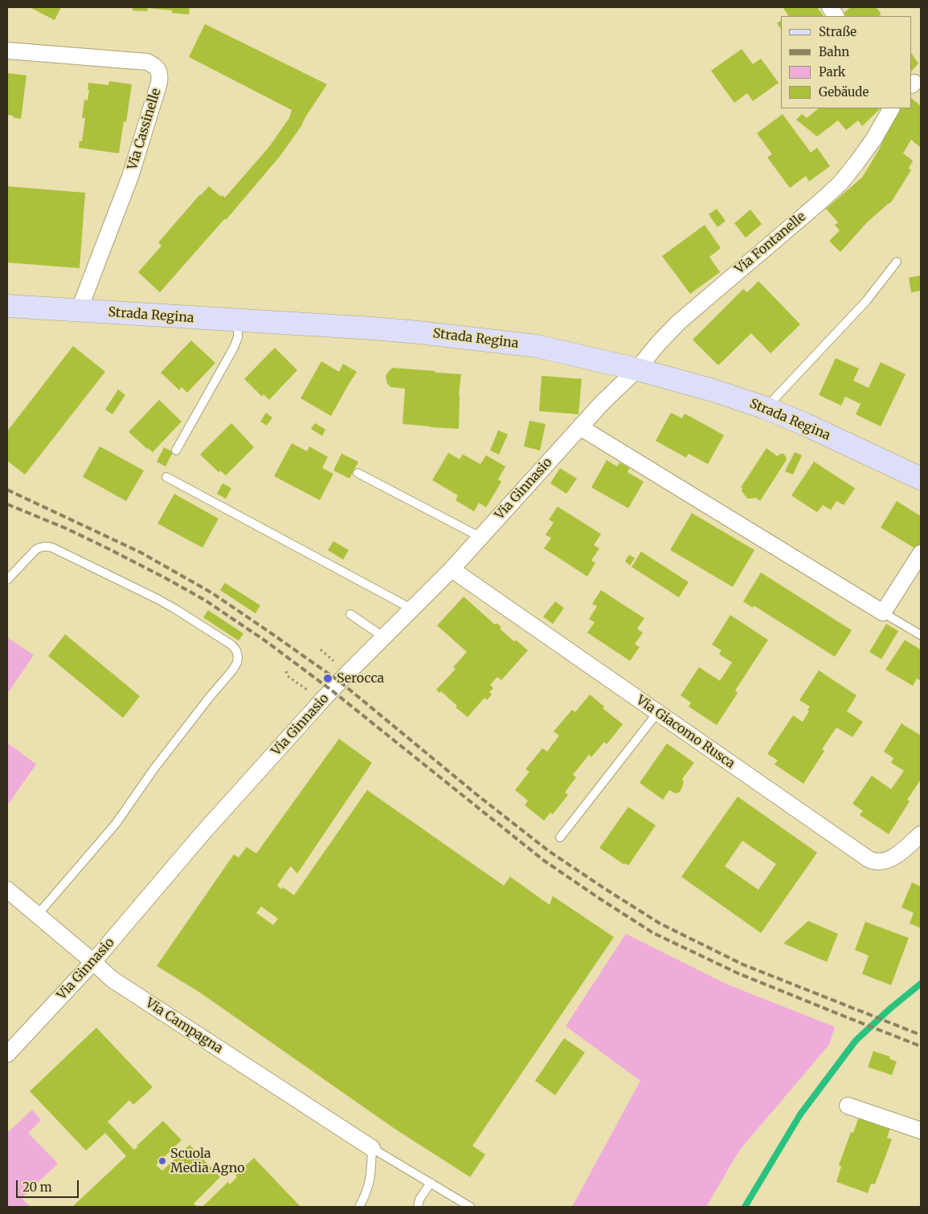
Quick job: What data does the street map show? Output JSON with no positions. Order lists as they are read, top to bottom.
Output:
{
  "streets": {
    "main road": ["Strada Regina"],
    "street": [
      "Via Cassinelle",
      "Via Fontanelle",
      "Via Ginnasio",
      "Via Giacomo Rusca",
      "Via Campagna"
    ]
  },
  "crossings": [
    ["Via Cassinelle", "Strada Regina"],
    ["Via Fontanelle", "Strada Regina"],
    ["Via Fontanelle", "Via Ginnasio"],
    ["Strada Regina", "Via Ginnasio"],
    ["Via Ginnasio", "Via Giacomo Rusca"],
    ["Via Ginnasio", "Via Campagna"]
  ],
  "places": ["Serocca", "Scuola Media Agno"],
  "legend": [
    "Straße",
    "Bahn",
    "Park",
    "Gebäude"
  ],
  "scale_bar": "20 m"
}
